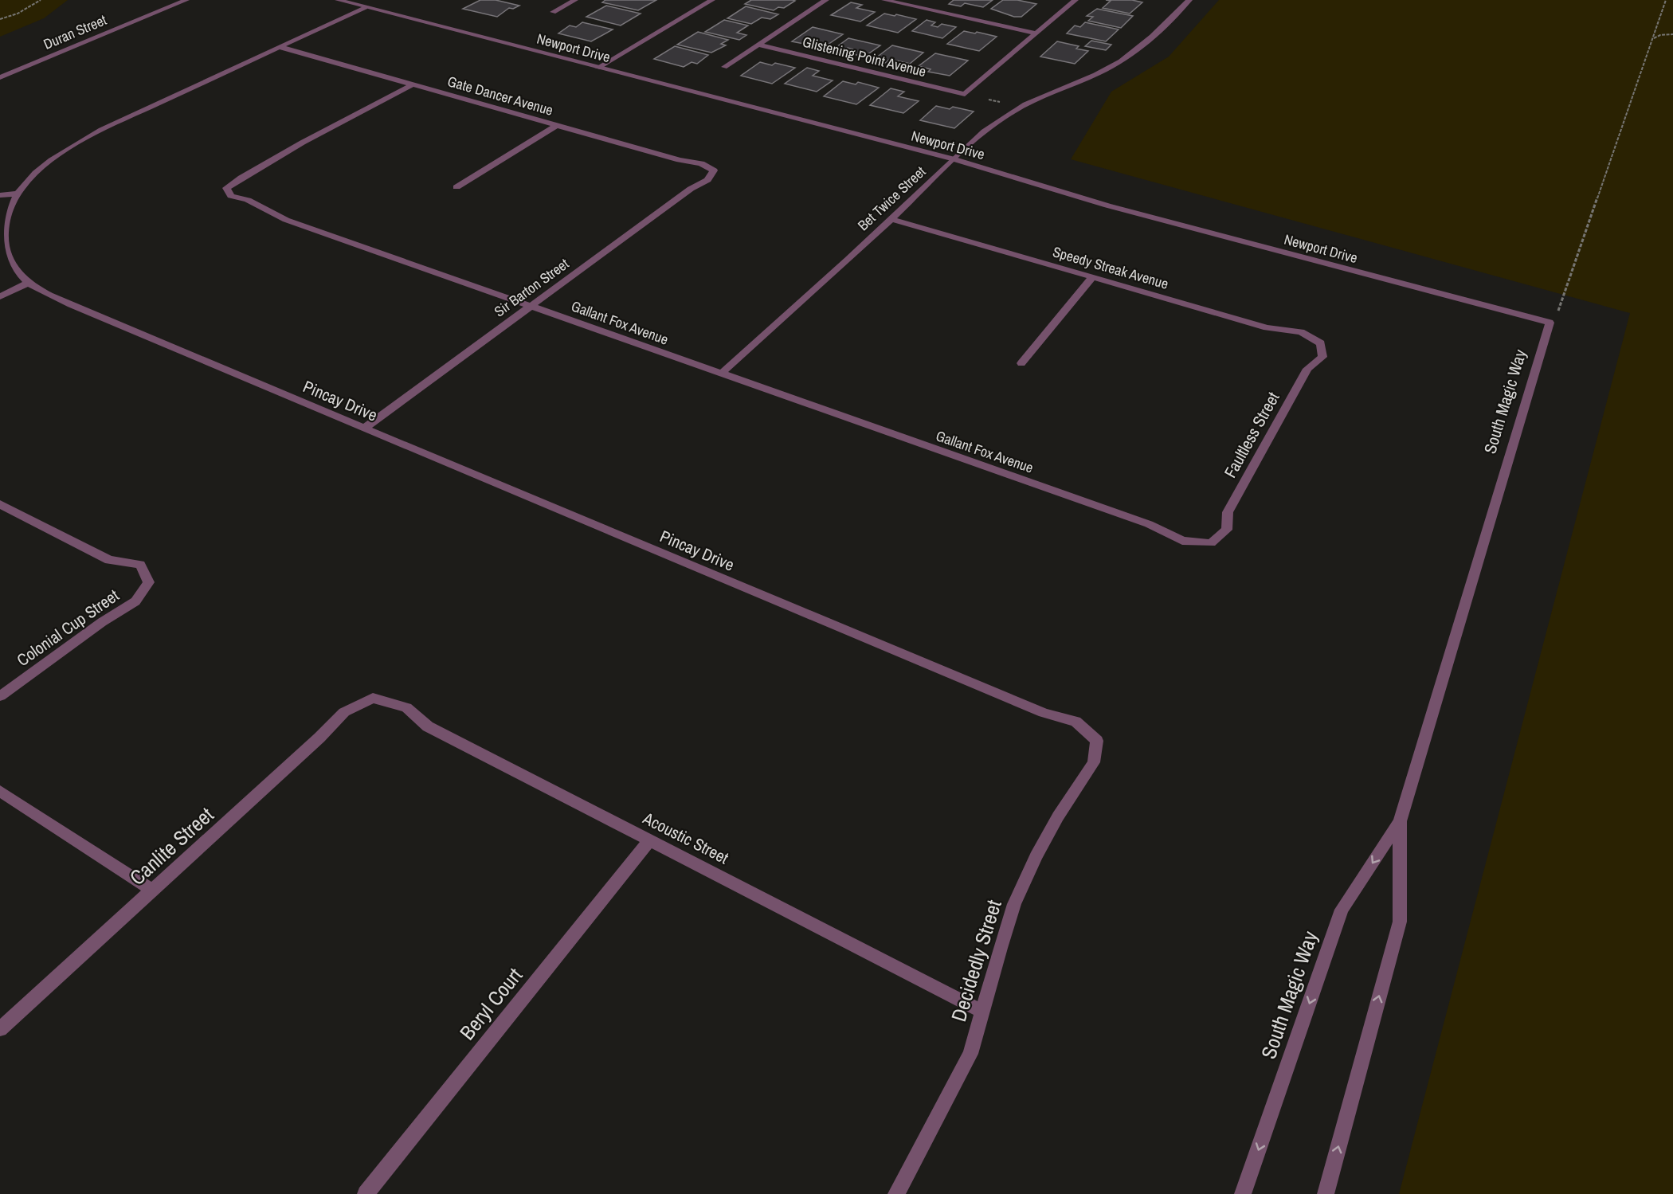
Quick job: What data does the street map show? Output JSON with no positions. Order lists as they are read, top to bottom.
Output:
{
  "streets": {
    "street": [
      "Duran Street",
      "Newport Drive",
      "Glistening Point Avenue",
      "Gate Dancer Avenue",
      "Bet Twice Street",
      "Speedy Streak Avenue",
      "Sir Barton Street",
      "Gallant Fox Avenue",
      "Pincay Drive",
      "South Magic Way",
      "Faultless Street",
      "Colonial Cup Street",
      "Acoustic Street",
      "Canlite Street",
      "Decidedly Street",
      "Beryl Court"
    ]
  },
  "crossings": [
    ["Newport Drive", "Bet Twice Street"],
    ["Newport Drive", "Pincay Drive"],
    ["Newport Drive", "South Magic Way"],
    ["Gate Dancer Avenue", "Sir Barton Street"],
    ["Gate Dancer Avenue", "Gallant Fox Avenue"],
    ["Gate Dancer Avenue", "Pincay Drive"],
    ["Bet Twice Street", "Speedy Streak Avenue"],
    ["Bet Twice Street", "Gallant Fox Avenue"],
    ["Speedy Streak Avenue", "Faultless Street"],
    ["Sir Barton Street", "Gallant Fox Avenue"],
    ["Sir Barton Street", "Pincay Drive"],
    ["Gallant Fox Avenue", "Faultless Street"],
    ["Pincay Drive", "Decidedly Street"],
    ["Acoustic Street", "Canlite Street"],
    ["Acoustic Street", "Decidedly Street"],
    ["Acoustic Street", "Beryl Court"]
  ]
}
